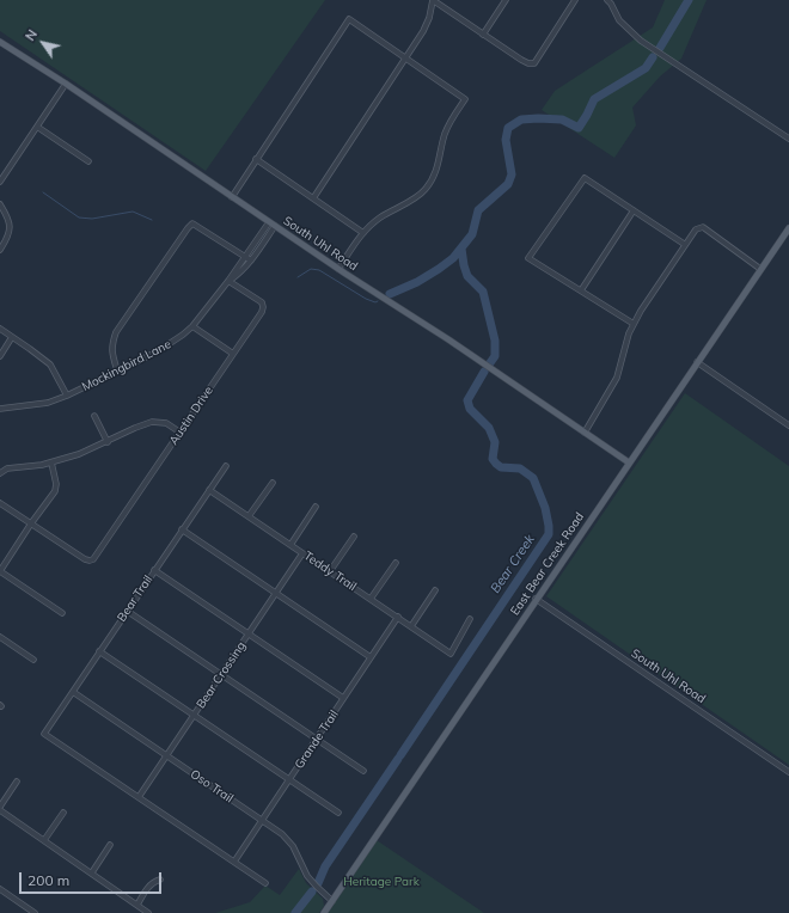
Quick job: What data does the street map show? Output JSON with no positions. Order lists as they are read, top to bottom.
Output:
{
  "streets": {
    "main road": ["South Uhl Road", "East Bear Creek Road"],
    "street": [
      "Mockingbird Lane",
      "Austin Drive",
      "Teddy Trail",
      "Bear Trail",
      "Bear Crossing",
      "Grande Trail",
      "Oso Trail"
    ]
  },
  "crossings": [
    ["South Uhl Road", "Mockingbird Lane"],
    ["South Uhl Road", "East Bear Creek Road"],
    ["Mockingbird Lane", "Austin Drive"],
    ["East Bear Creek Road", "Oso Trail"],
    ["Teddy Trail", "Bear Trail"],
    ["Teddy Trail", "Bear Crossing"],
    ["Teddy Trail", "Grande Trail"],
    ["Bear Trail", "Bear Crossing"],
    ["Bear Trail", "Oso Trail"],
    ["Bear Crossing", "Oso Trail"],
    ["Grande Trail", "Oso Trail"]
  ],
  "water": ["Bear Creek"],
  "parks": ["Heritage Park"],
  "scale_bar": "200 m",
  "north": "top left"
}
